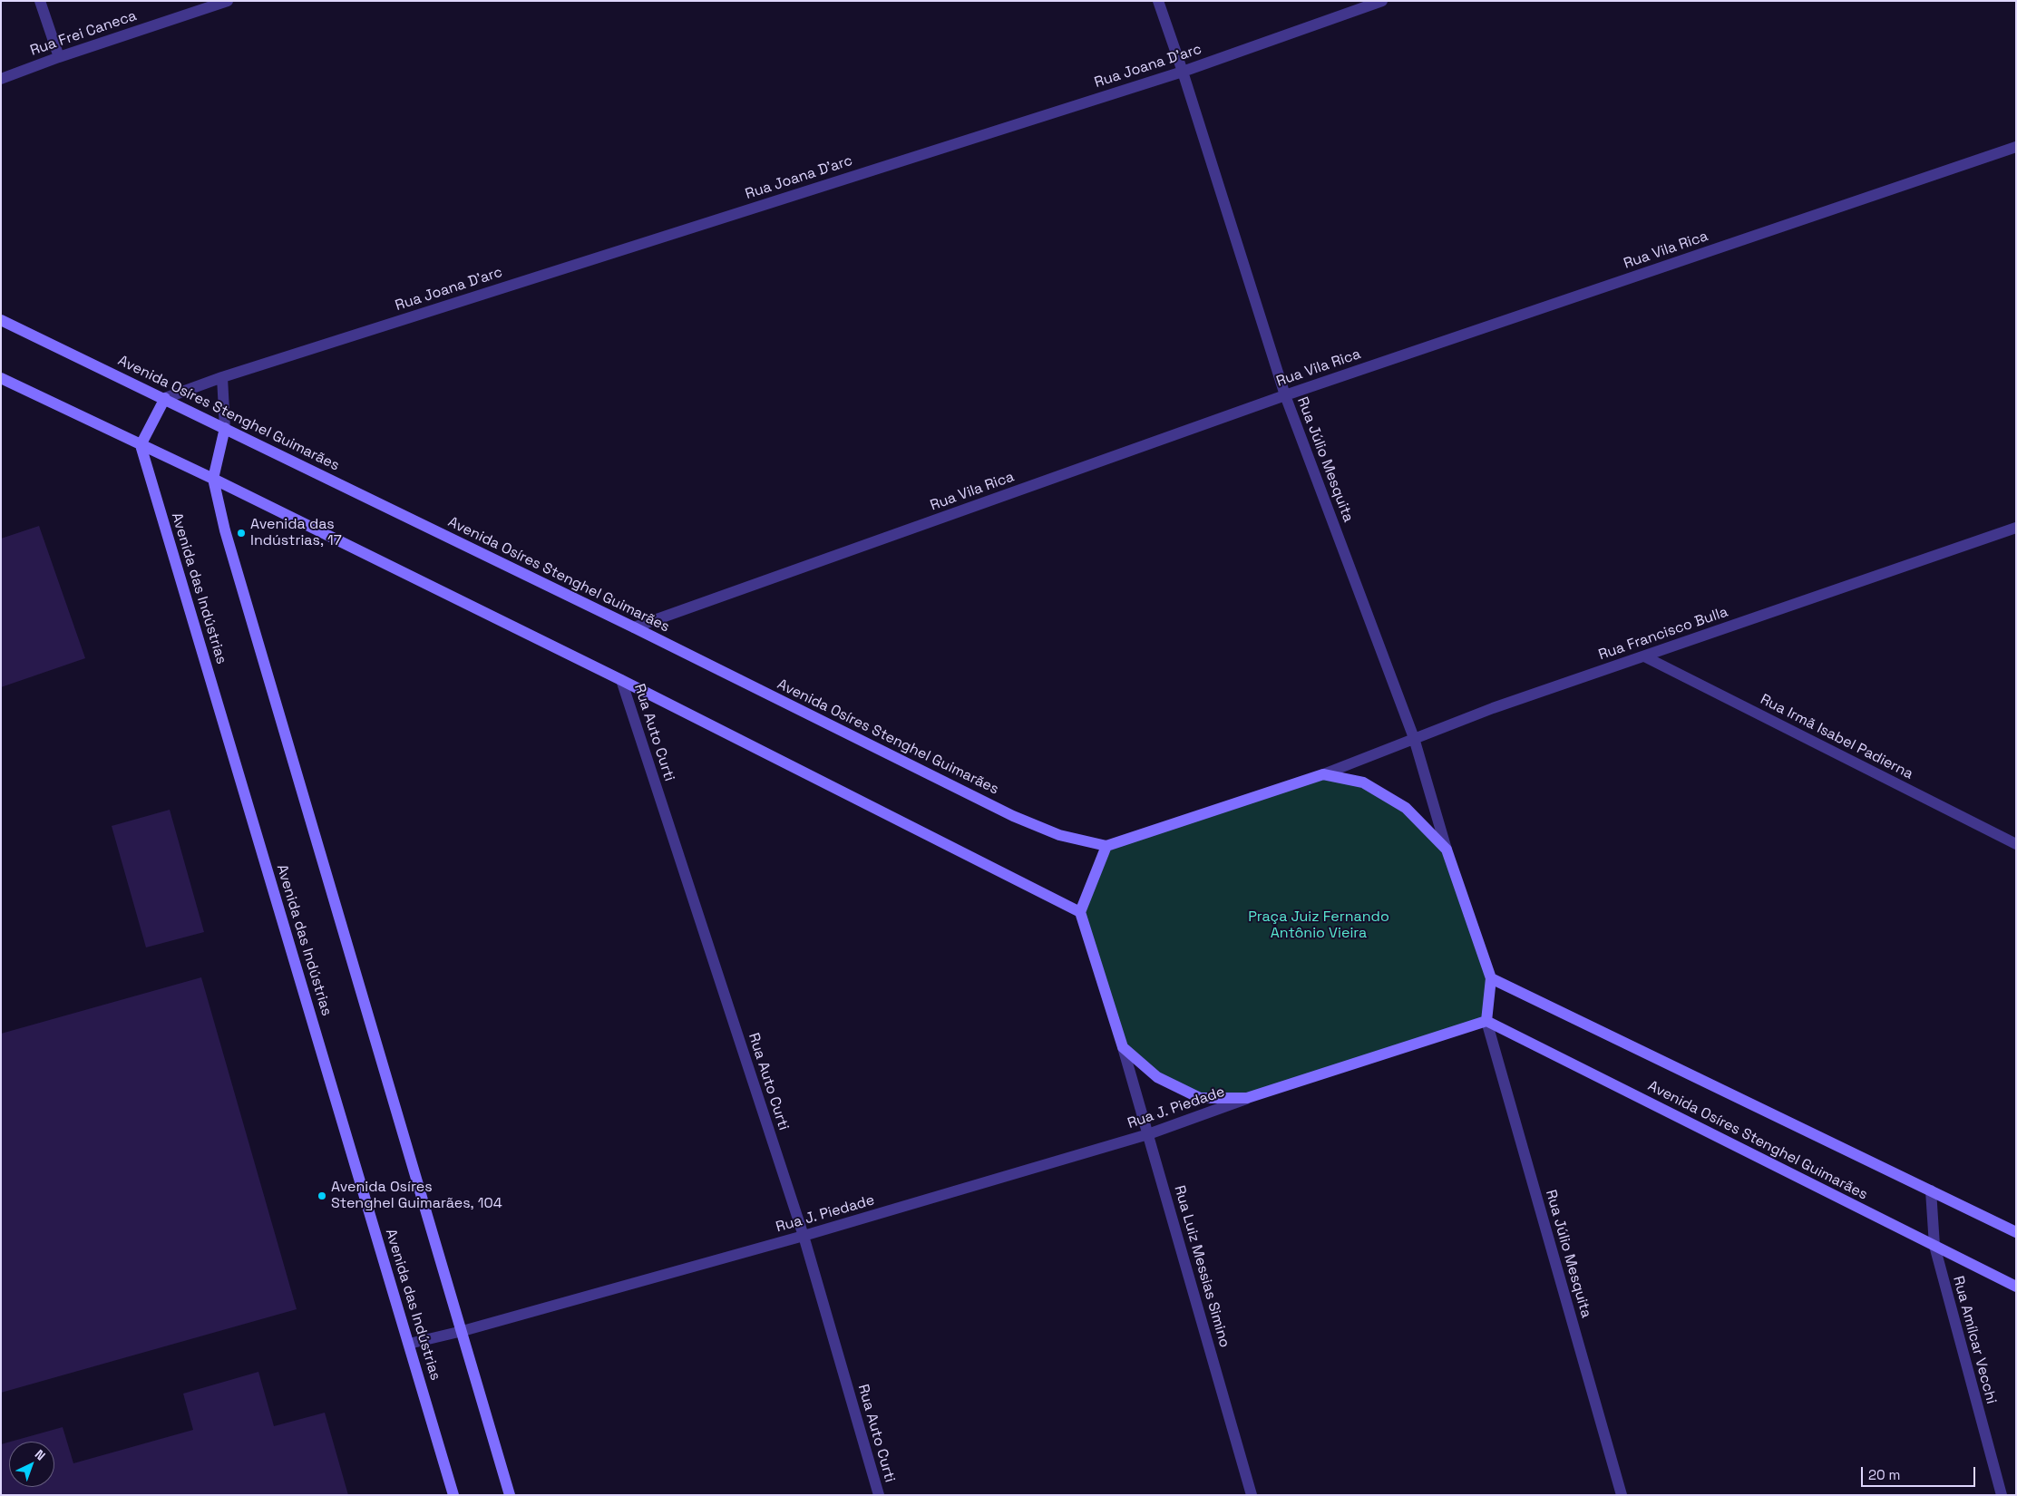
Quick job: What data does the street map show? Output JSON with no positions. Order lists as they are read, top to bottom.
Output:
{
  "streets": {
    "street": [
      "Rua Frei Caneca",
      "Rua Joana D'arc",
      "Rua Vila Rica",
      "Avenida Osíres Stenghel Guimarães",
      "Rua Júlio Mesquita",
      "Avenida das Indústrias",
      "Rua Francisco Bulla",
      "Rua Auto Curti",
      "Rua Irmã Isabel Padierna",
      "Rua J. Piedade",
      "Rua Luiz Messias Simino",
      "Rua Amílcar Vecchi"
    ]
  },
  "crossings": [
    ["Rua Joana D'arc", "Avenida Osíres Stenghel Guimarães"],
    ["Rua Joana D'arc", "Rua Júlio Mesquita"],
    ["Rua Vila Rica", "Avenida Osíres Stenghel Guimarães"],
    ["Rua Vila Rica", "Rua Júlio Mesquita"],
    ["Avenida Osíres Stenghel Guimarães", "Rua Júlio Mesquita"],
    ["Avenida Osíres Stenghel Guimarães", "Rua Amílcar Vecchi"],
    ["Rua Júlio Mesquita", "Rua Francisco Bulla"],
    ["Avenida das Indústrias", "Rua J. Piedade"],
    ["Rua Francisco Bulla", "Rua Irmã Isabel Padierna"],
    ["Rua Auto Curti", "Rua J. Piedade"],
    ["Rua J. Piedade", "Rua Luiz Messias Simino"]
  ],
  "parks": ["Praça Juiz Fernando Antônio Vieira"],
  "places": ["Avenida das Indústrias, 17", "Avenida Osíres Stenghel Guimarães, 104"],
  "scale_bar": "20 m",
  "north": "top right"
}
